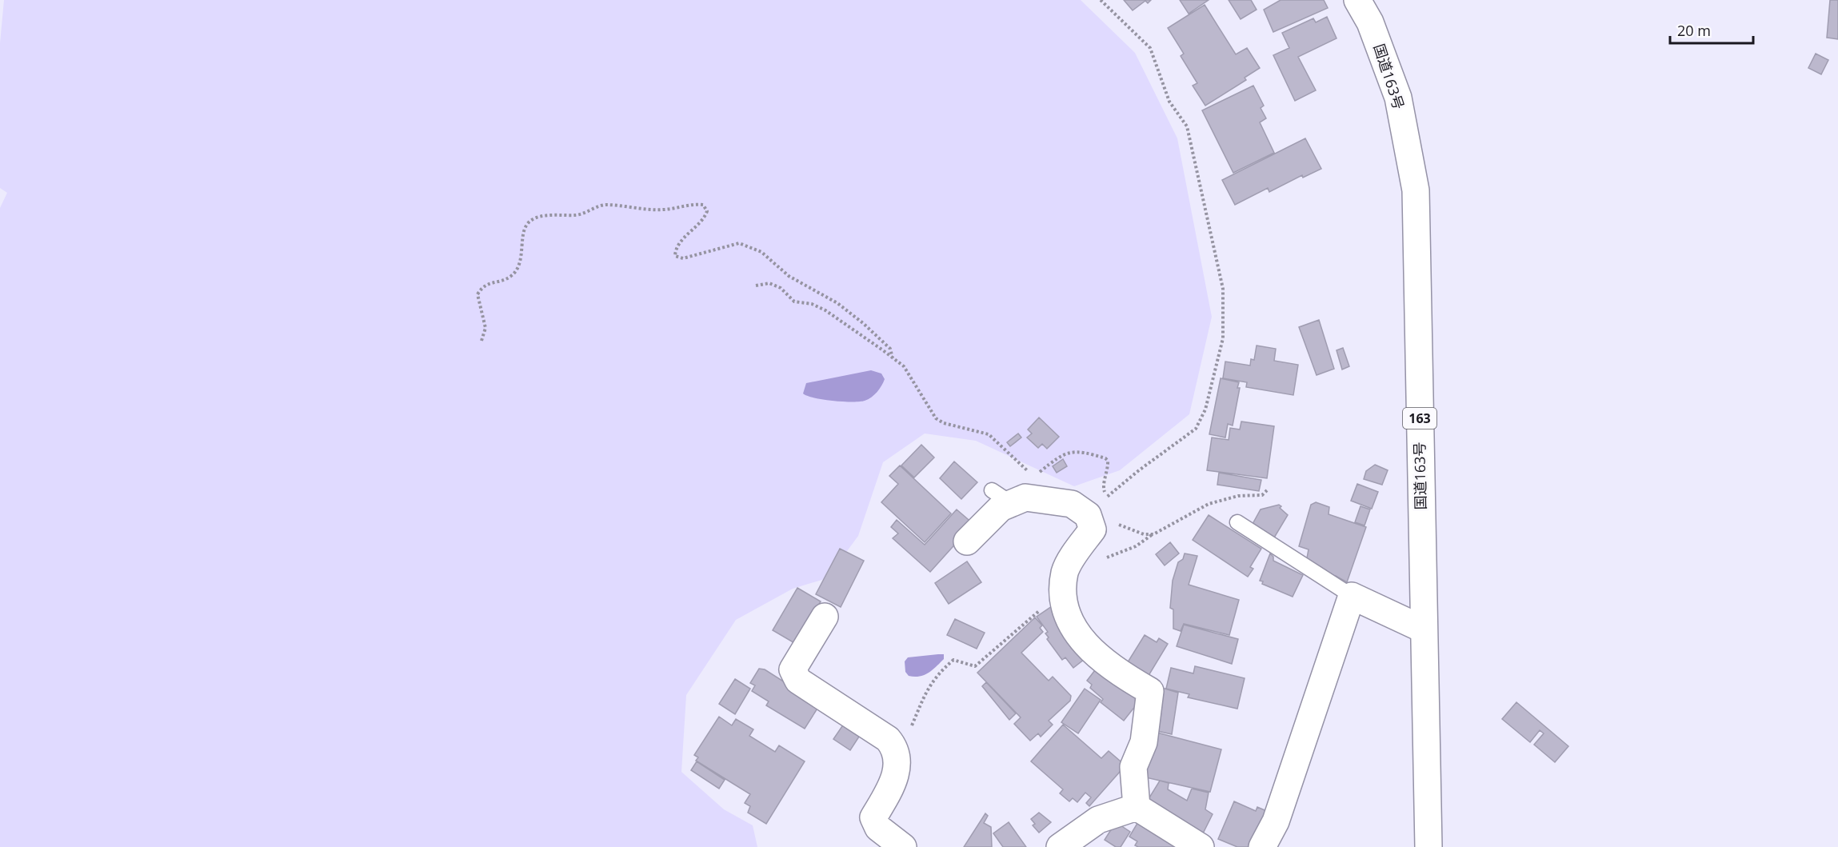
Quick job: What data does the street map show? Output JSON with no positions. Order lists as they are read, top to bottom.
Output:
{
  "streets": {
    "main road": ["国道163号", "163"]
  },
  "scale_bar": "20 m"
}
